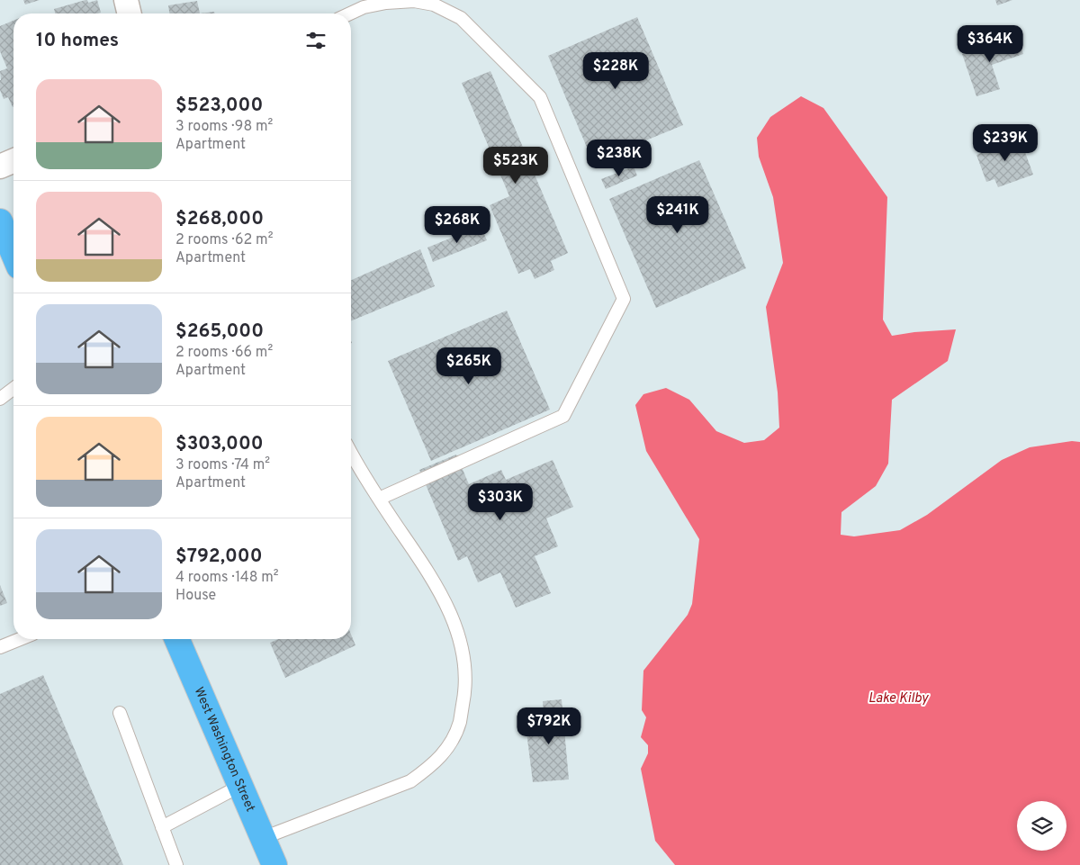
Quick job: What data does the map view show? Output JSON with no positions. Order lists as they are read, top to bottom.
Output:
{
  "streets": {
    "main road": ["West Washington Street"]
  },
  "water": ["Lake Kilby"],
  "page": {
    "heading": "10 homes",
    "price": [
      "$364K",
      "$228K",
      "$239K",
      "$238K",
      "$523K",
      "$241K",
      "$268K",
      "$265K",
      "$303K",
      "$792K"
    ],
    "list": [
      {
        "name": "$523,000",
        "note": "3 rooms · 98 m² · Apartment"
      },
      {
        "name": "$268,000",
        "note": "2 rooms · 62 m² · Apartment"
      },
      {
        "name": "$265,000",
        "note": "2 rooms · 66 m² · Apartment"
      },
      {
        "name": "$303,000",
        "note": "3 rooms · 74 m² · Apartment"
      },
      {
        "name": "$792,000",
        "note": "4 rooms · 148 m² · House"
      }
    ]
  }
}
